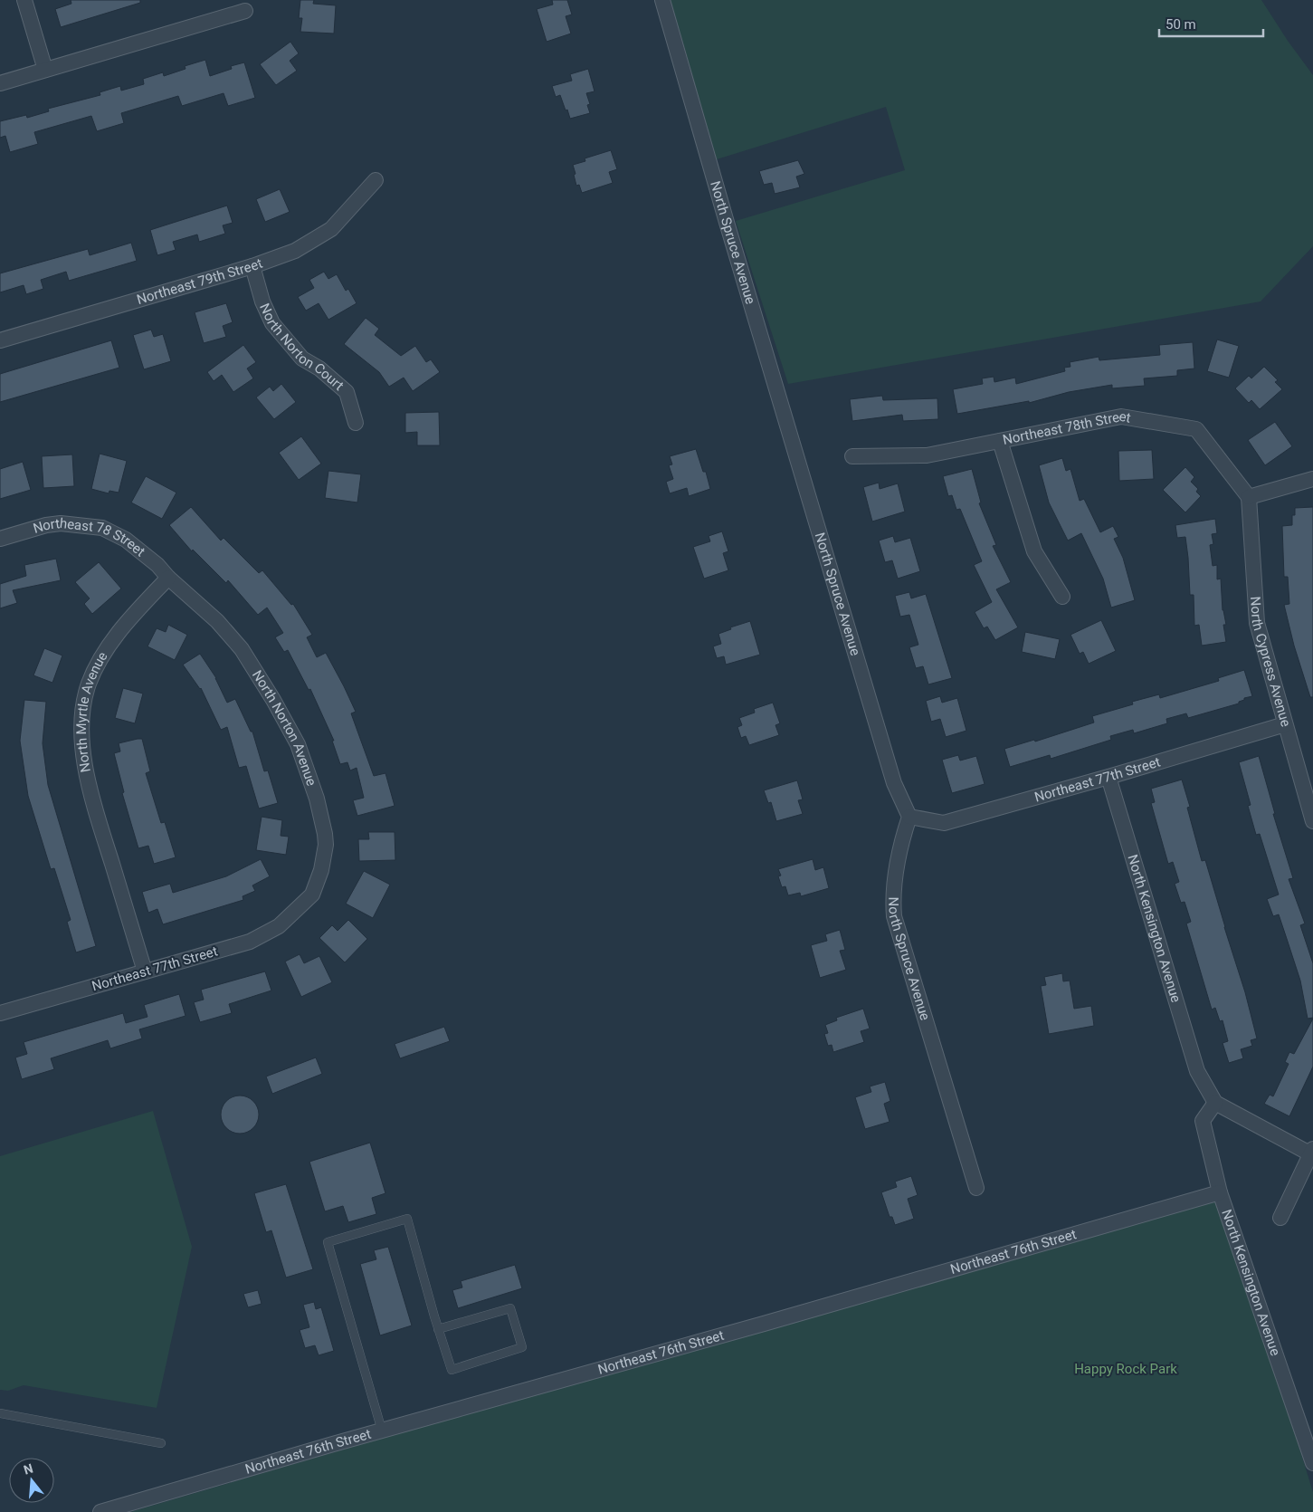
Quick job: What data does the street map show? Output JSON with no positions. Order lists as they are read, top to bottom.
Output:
{
  "streets": {
    "street": [
      "North Spruce Avenue",
      "Northeast 79th Street",
      "North Norton Court",
      "Northeast 78th Street",
      "Northeast 78 Street",
      "North Cypress Avenue",
      "North Myrtle Avenue",
      "North Norton Avenue",
      "Northeast 77th Street",
      "North Kensington Avenue",
      "Northeast 76th Street"
    ]
  },
  "crossings": [
    ["North Spruce Avenue", "Northeast 77th Street"],
    ["Northeast 79th Street", "North Norton Court"],
    ["Northeast 78th Street", "North Cypress Avenue"],
    ["Northeast 78 Street", "North Myrtle Avenue"],
    ["Northeast 78 Street", "North Norton Avenue"],
    ["North Cypress Avenue", "Northeast 77th Street"],
    ["North Myrtle Avenue", "North Norton Avenue"],
    ["North Myrtle Avenue", "Northeast 77th Street"],
    ["North Norton Avenue", "Northeast 77th Street"],
    ["Northeast 77th Street", "North Kensington Avenue"],
    ["North Kensington Avenue", "Northeast 76th Street"]
  ],
  "parks": ["Happy Rock Park"],
  "scale_bar": "50 m",
  "north": "top"
}
